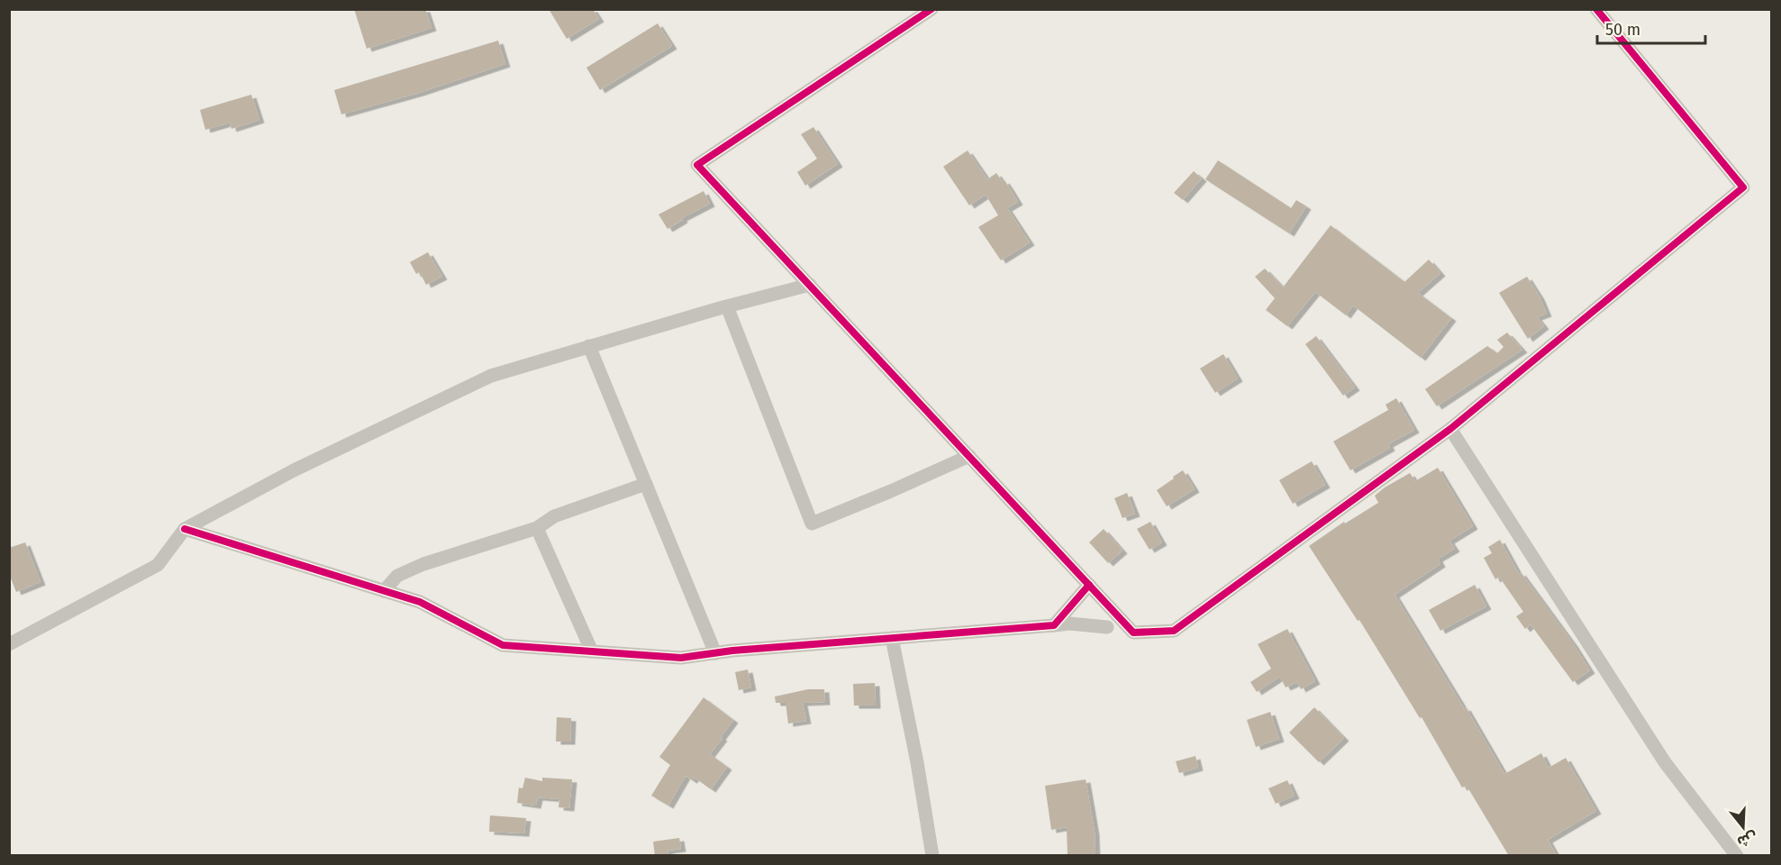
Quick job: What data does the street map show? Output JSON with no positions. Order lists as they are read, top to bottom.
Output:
{
  "scale_bar": "50 m",
  "north": "bottom"
}
